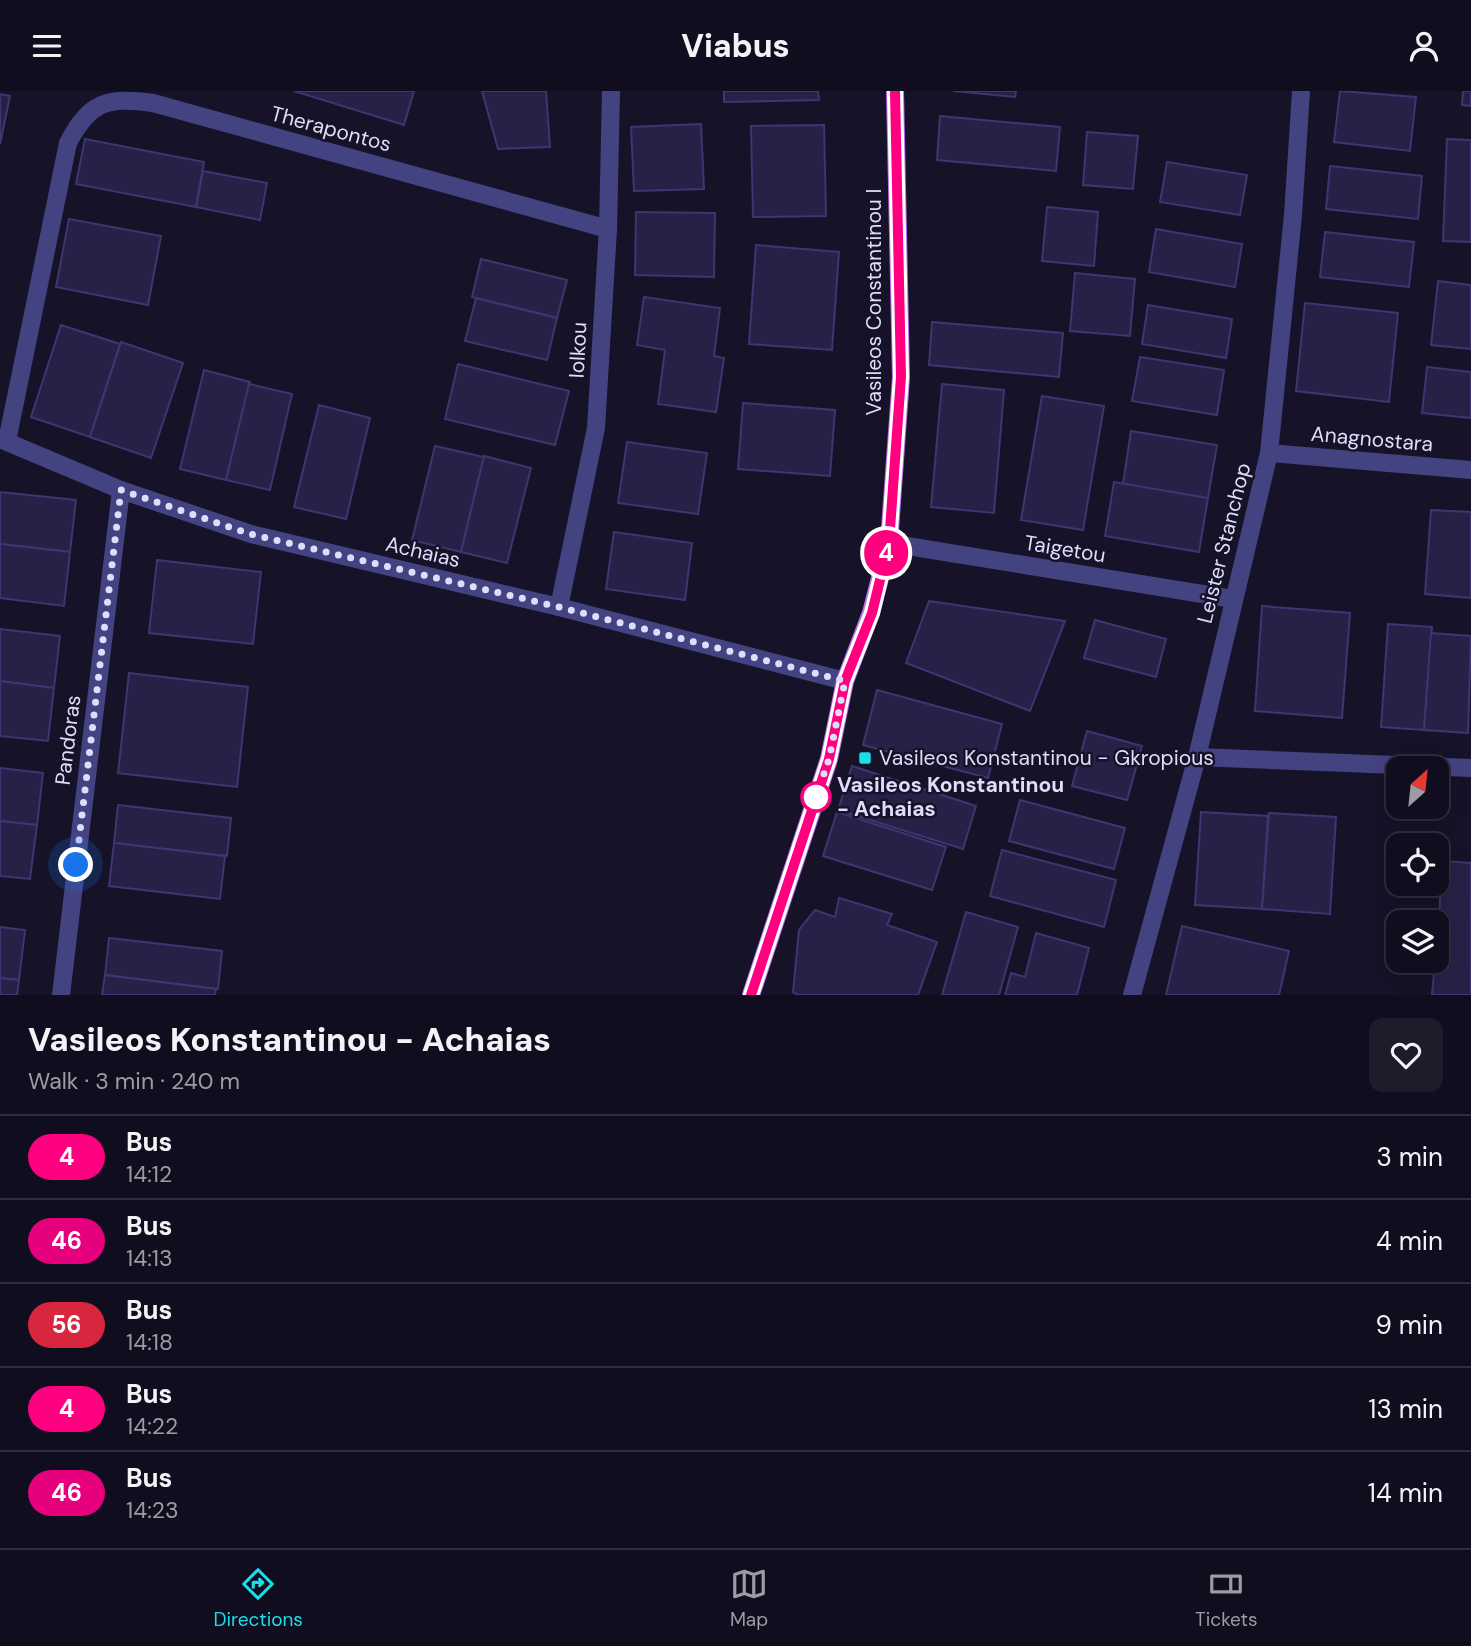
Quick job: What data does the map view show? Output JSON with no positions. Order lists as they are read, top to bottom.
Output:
{
  "streets": {
    "main road": ["Vasileos Constantinou I"],
    "street": [
      "Therapontos",
      "Iolkou",
      "Anagnostara",
      "Leister Stanchop",
      "Taigetou",
      "Achaias",
      "Pandoras"
    ]
  },
  "crossings": [
    ["Therapontos", "Iolkou"],
    ["Therapontos", "Achaias"],
    ["Vasileos Constantinou I", "Taigetou"],
    ["Vasileos Constantinou I", "Achaias"],
    ["Iolkou", "Achaias"],
    ["Anagnostara", "Leister Stanchop"],
    ["Leister Stanchop", "Taigetou"],
    ["Achaias", "Pandoras"]
  ],
  "places": {
    "transit": ["Vasileos Konstantinou - Gkropious"],
    "other": ["Vasileos Konstantinou - Achaias"]
  },
  "lines": ["bus line 4"],
  "north": "top right",
  "page": {
    "header": "Viabus",
    "on_map": "4",
    "heading": ["Vasileos Konstantinou - Achaias", "Walk · 3 min · 240 m"],
    "list": [
      {
        "mark": "4",
        "name": "Bus",
        "note": "14:12",
        "value": "3 min"
      },
      {
        "mark": "46",
        "name": "Bus",
        "note": "14:13",
        "value": "4 min"
      },
      {
        "mark": "56",
        "name": "Bus",
        "note": "14:18",
        "value": "9 min"
      },
      {
        "mark": "4",
        "name": "Bus",
        "note": "14:22",
        "value": "13 min"
      },
      {
        "mark": "46",
        "name": "Bus",
        "note": "14:23",
        "value": "14 min"
      }
    ],
    "tabs": ["Directions", "Map", "Tickets"]
  }
}
